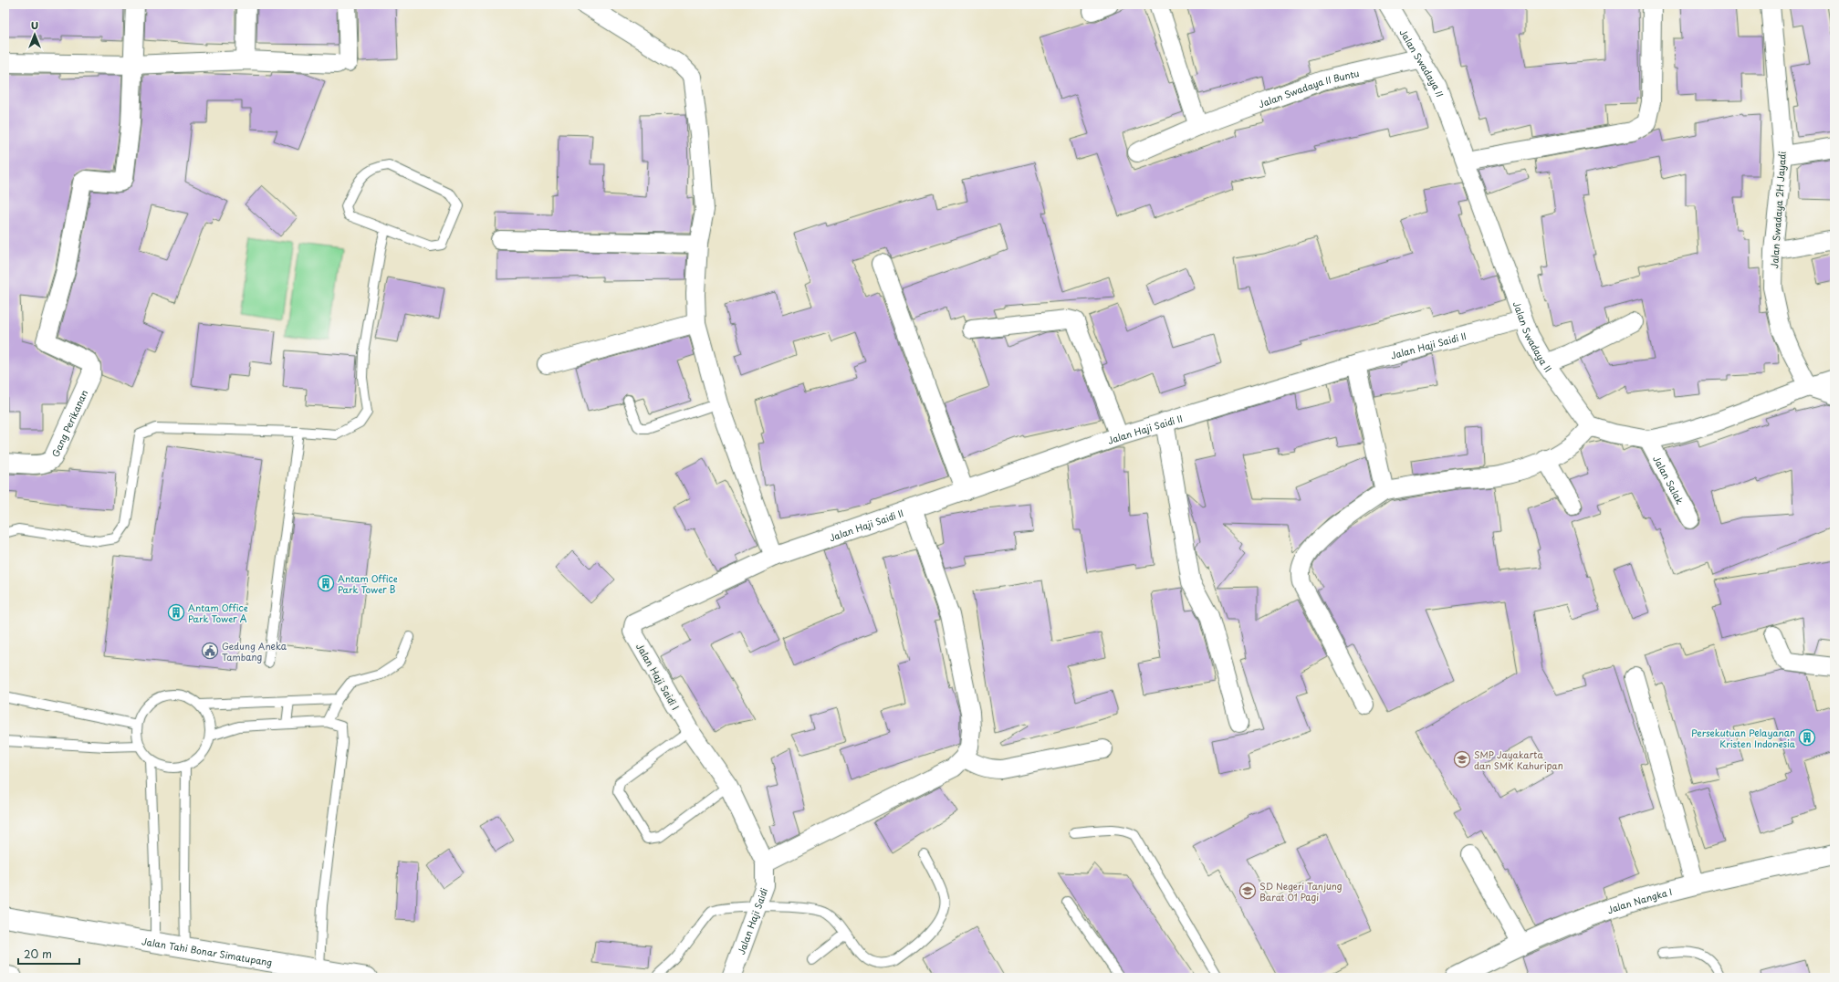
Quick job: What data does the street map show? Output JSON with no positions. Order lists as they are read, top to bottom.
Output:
{
  "streets": {
    "main road": ["Jalan Nangka I", "Jalan Tahi Bonar Simatupang"],
    "street": [
      "Jalan Swadaya II",
      "Jalan Swadaya II Buntu",
      "Jalan Swadaya 2H Jayadi",
      "Jalan Haji Saidi II",
      "Gang Perikanan",
      "Jalan Salak",
      "Jalan Haji Saidi I",
      "Jalan Haji Saidi"
    ]
  },
  "crossings": [
    ["Jalan Swadaya II", "Jalan Swadaya II Buntu"],
    ["Jalan Swadaya II", "Jalan Haji Saidi II"],
    ["Jalan Haji Saidi II", "Jalan Haji Saidi I"],
    ["Jalan Haji Saidi I", "Jalan Haji Saidi"]
  ],
  "places": {
    "building": ["Antam Office Park Tower B", "Antam Office Park Tower A", "Persekutuan Pelayanan Kristen Indonesia"],
    "public building": ["Gedung Aneka Tambang"],
    "school or university": ["SMP Jayakarta dan SMK Kahuripan", "SD Negeri Tanjung Barat 01 Pagi"]
  },
  "scale_bar": "20 m",
  "north": "top"
}
